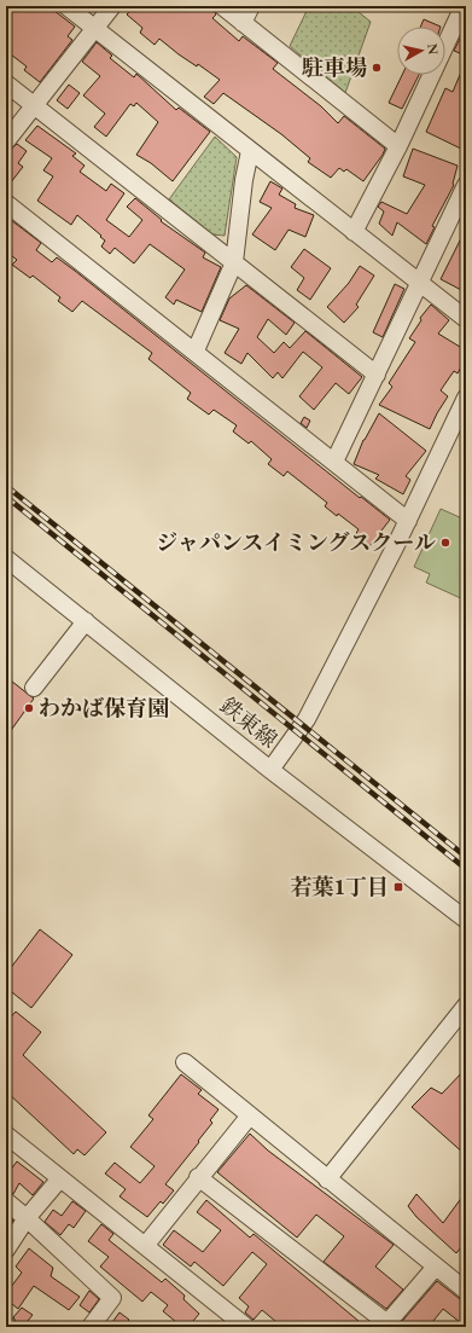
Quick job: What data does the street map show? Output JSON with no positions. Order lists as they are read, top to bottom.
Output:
{
  "streets": {
    "street": ["鉄東線"]
  },
  "places": {
    "other": ["駐車場", "ジャパンスイミングスクール", "わかば保育園"],
    "transit": ["若葉1丁目"]
  },
  "north": "right"
}
